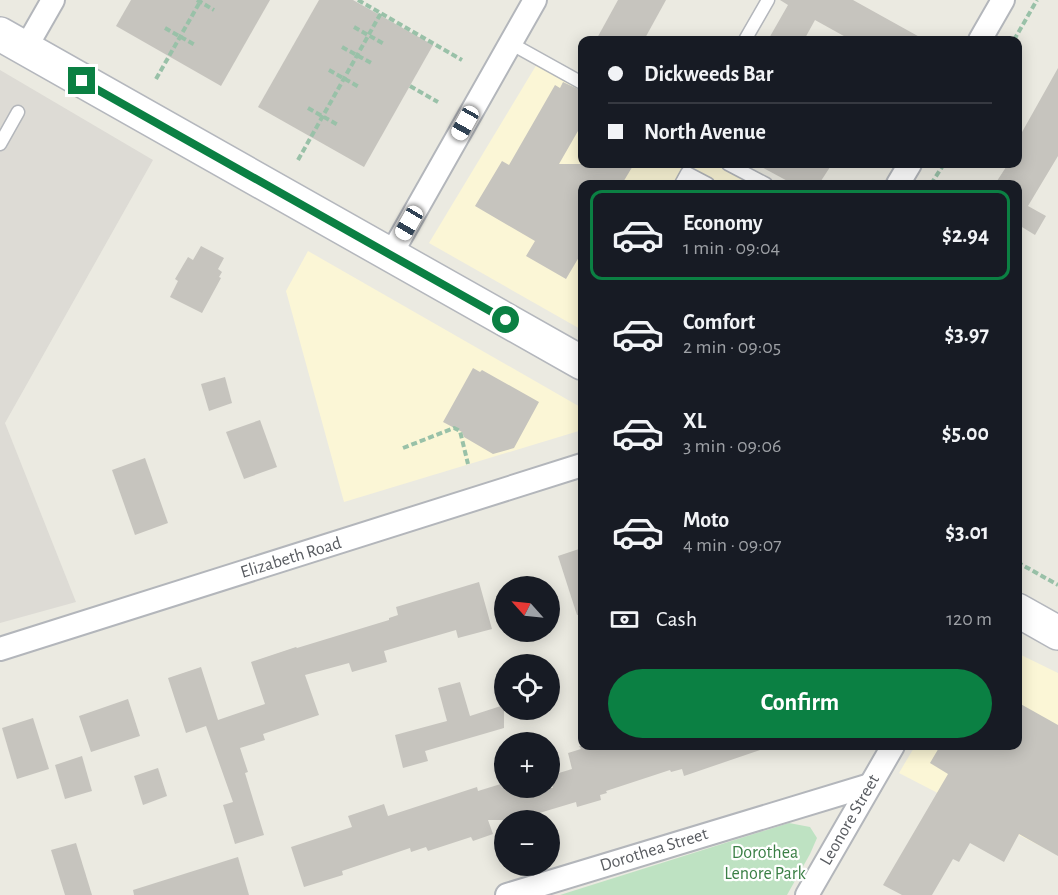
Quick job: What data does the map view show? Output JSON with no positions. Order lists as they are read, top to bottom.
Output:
{
  "streets": {
    "street": ["Elizabeth Road", "Leonore Street", "Dorothea Street"]
  },
  "crossings": [
    ["Leonore Street", "Dorothea Street"]
  ],
  "parks": ["Dorothea Lenore Park"],
  "north": "top left",
  "page": {
    "banner": ["Dickweeds Bar", "North Avenue"],
    "list": [
      {
        "name": "Economy",
        "note": "1 min · 09:04",
        "value": "$2.94"
      },
      {
        "name": "Comfort",
        "note": "2 min · 09:05",
        "value": "$3.97"
      },
      {
        "name": "XL",
        "note": "3 min · 09:06",
        "value": "$5.00"
      },
      {
        "name": "Moto",
        "note": "4 min · 09:07",
        "value": "$3.01"
      }
    ],
    "map_buttons": ["+", "−"],
    "pay": ["Cash", "120 m"],
    "buttons": "Confirm"
  }
}
